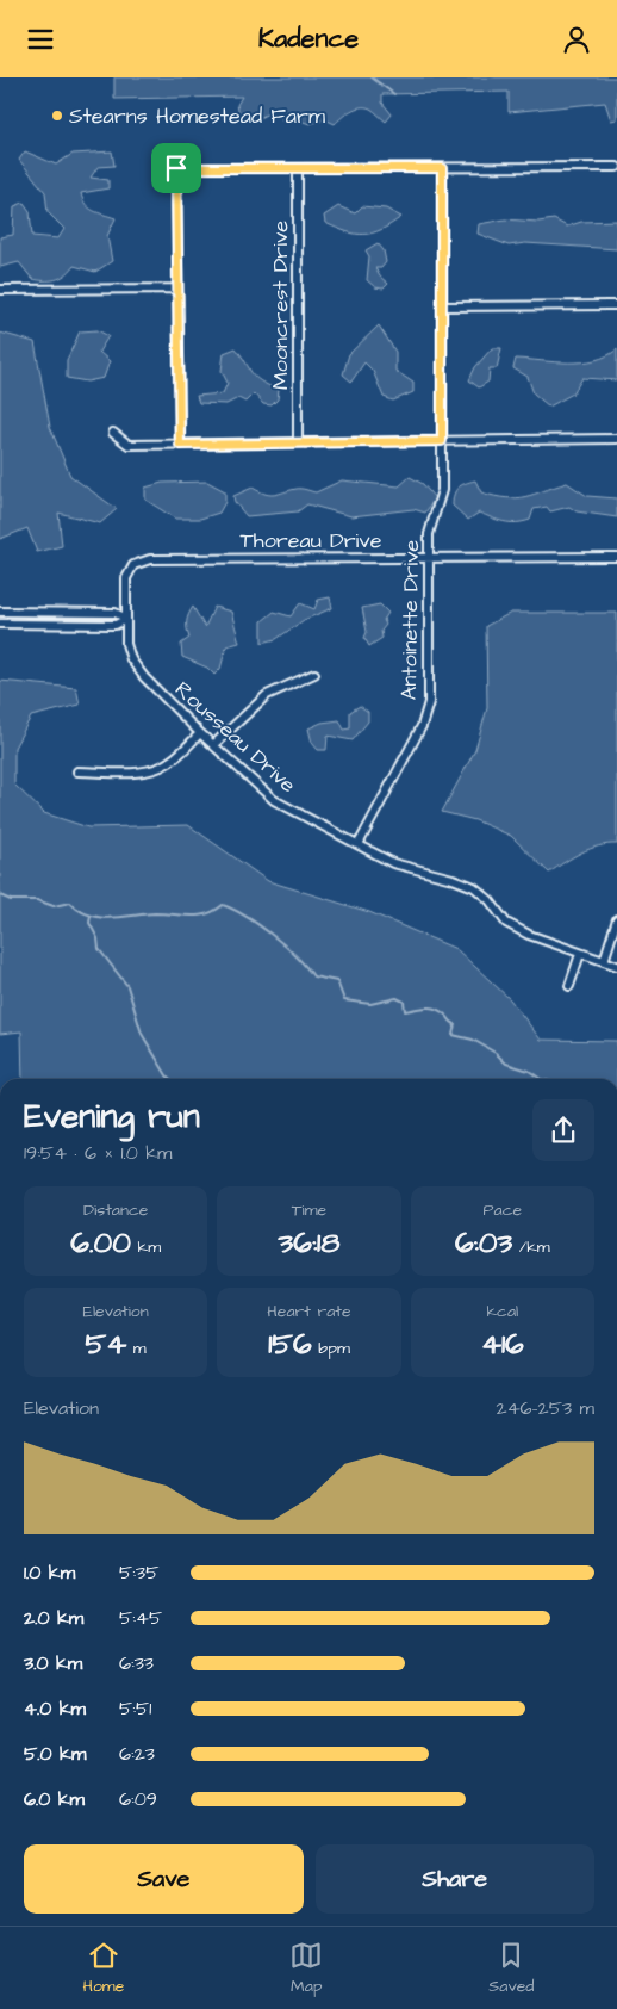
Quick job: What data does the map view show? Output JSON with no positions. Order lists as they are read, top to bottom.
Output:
{
  "streets": {
    "street": [
      "Mooncrest Drive",
      "Thoreau Drive",
      "Antoinette Drive",
      "Rousseau Drive"
    ]
  },
  "crossings": [
    ["Thoreau Drive", "Antoinette Drive"],
    ["Thoreau Drive", "Rousseau Drive"],
    ["Antoinette Drive", "Rousseau Drive"]
  ],
  "places": ["Stearns Homestead Farm"],
  "page": {
    "header": "Kadence",
    "heading": ["Evening run", "19:54 · 6 × 1.0 km"],
    "stats": [
      ["Distance", "6.00 km"],
      ["Time", "36:18"],
      ["Pace", "6:03 /km"],
      ["Elevation", "54 m"],
      ["Heart rate", "156 bpm"],
      ["kcal", "416"]
    ],
    "chart": ["Elevation", "246–253 m"],
    "list": [
      {
        "name": "1.0 km",
        "note": "5:35"
      },
      {
        "name": "2.0 km",
        "note": "5:45"
      },
      {
        "name": "3.0 km",
        "note": "6:33"
      },
      {
        "name": "4.0 km",
        "note": "5:51"
      },
      {
        "name": "5.0 km",
        "note": "6:23"
      },
      {
        "name": "6.0 km",
        "note": "6:09"
      }
    ],
    "buttons": ["Save", "Share"],
    "tabs": ["Home", "Map", "Saved"]
  }
}
